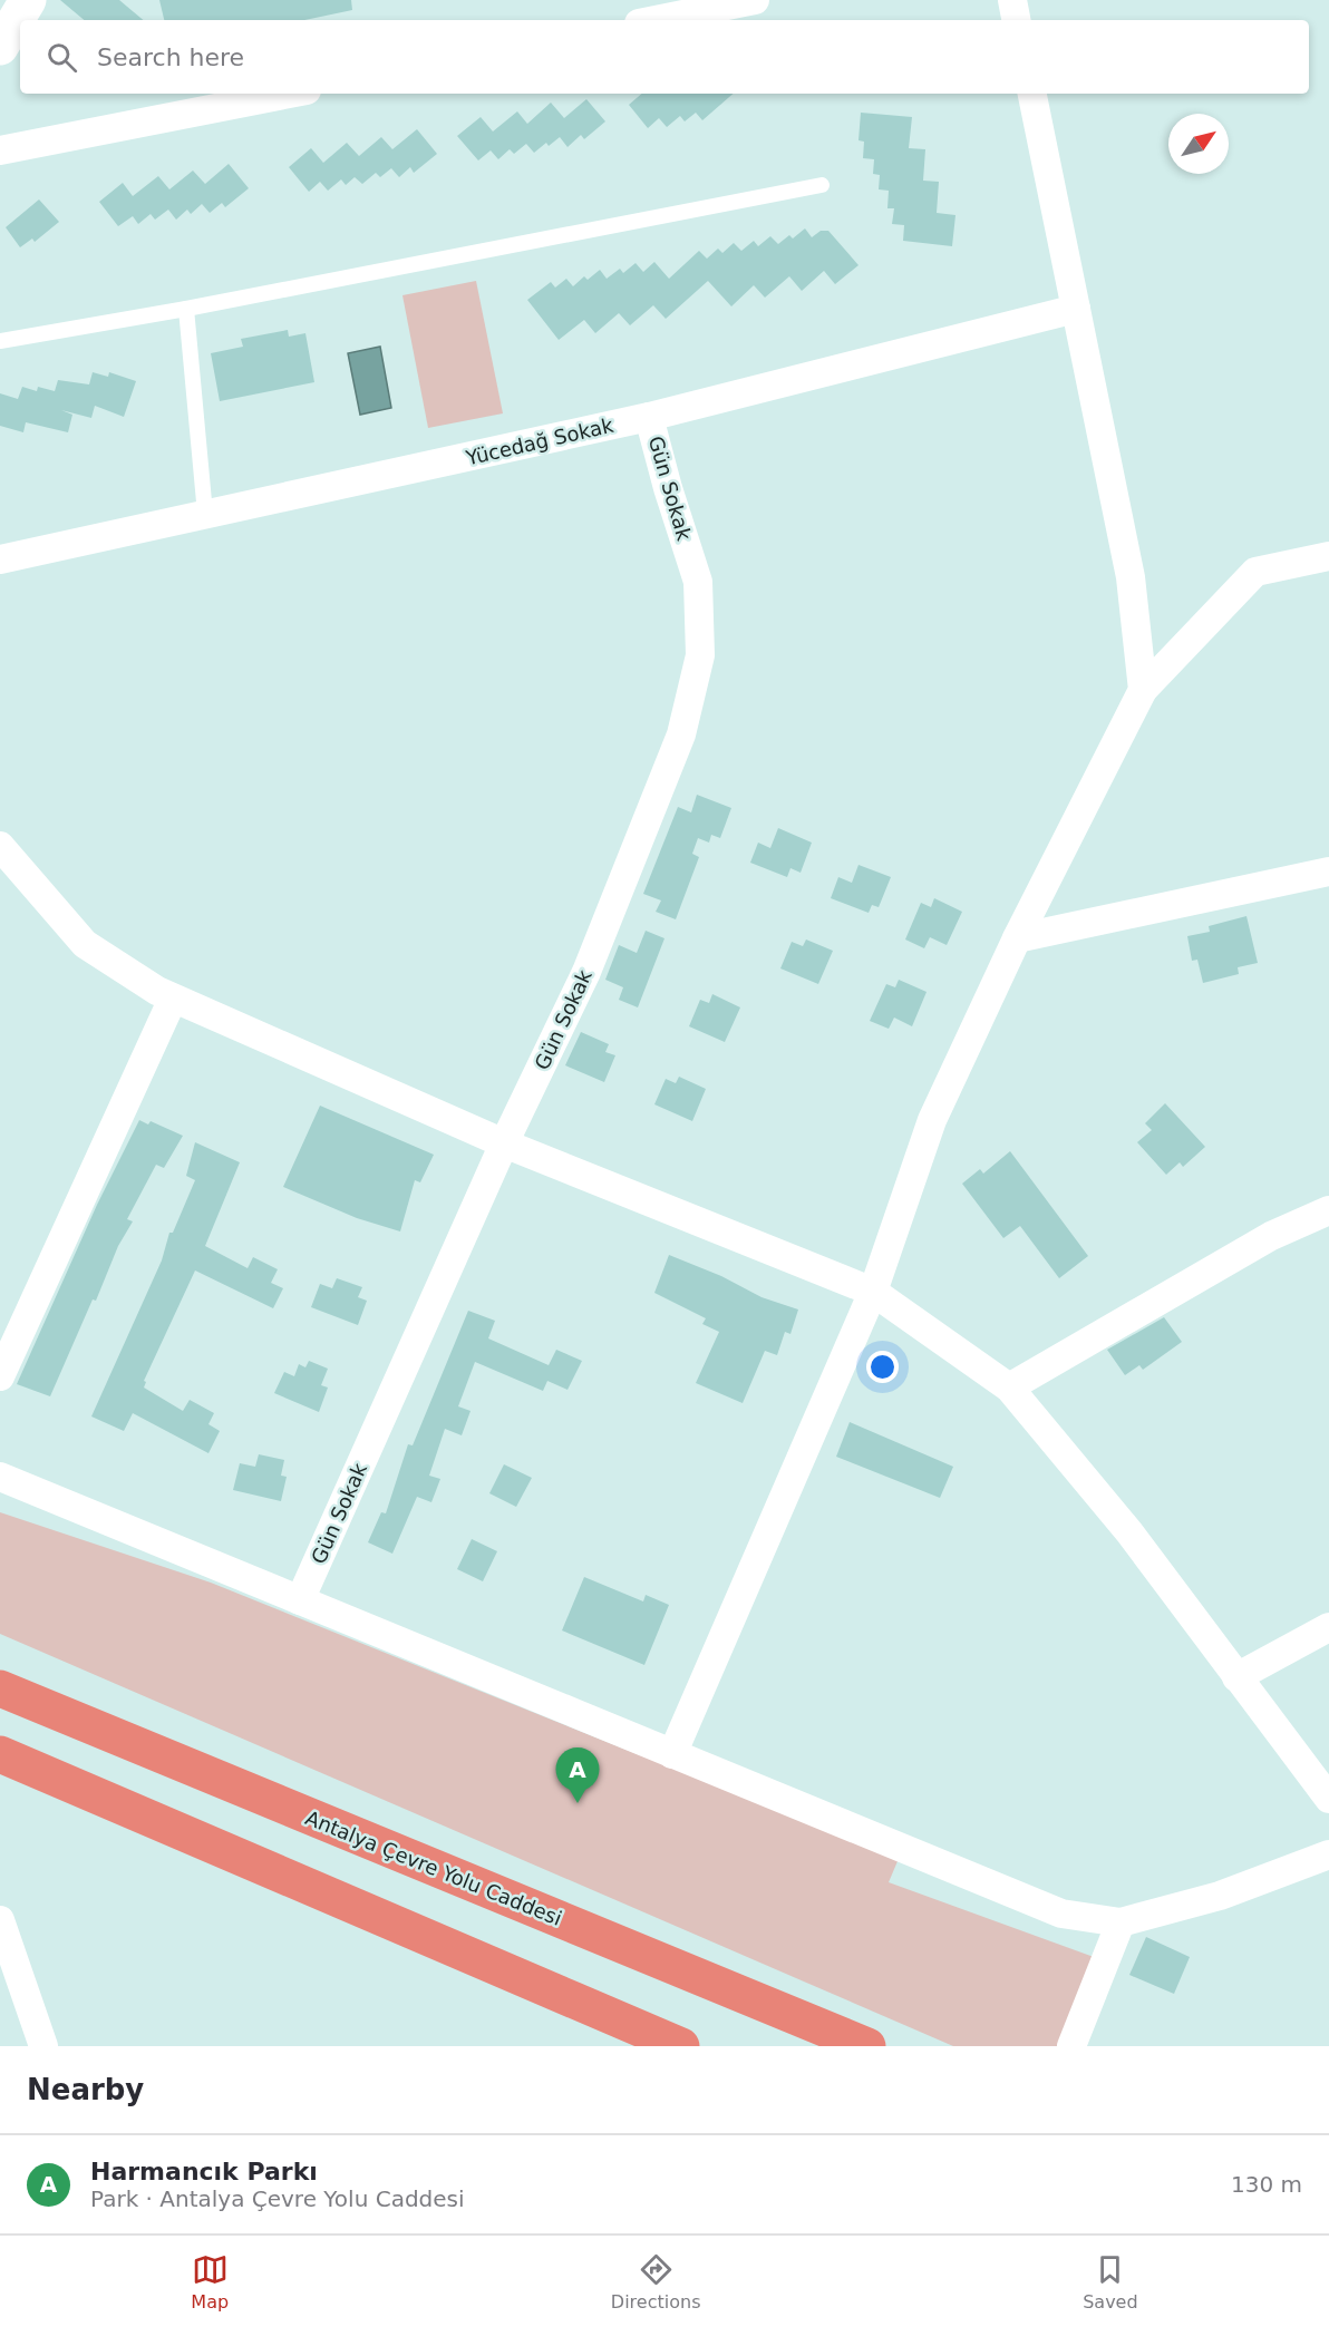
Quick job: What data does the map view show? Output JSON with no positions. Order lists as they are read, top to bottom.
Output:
{
  "streets": {
    "highway": ["Antalya Çevre Yolu Caddesi"],
    "street": ["Yücedağ Sokak", "Gün Sokak"]
  },
  "crossings": [
    ["Yücedağ Sokak", "Gün Sokak"]
  ],
  "north": "top right",
  "page": {
    "search": "Search here",
    "pins": "A",
    "heading": "Nearby",
    "list": [
      {
        "mark": "A",
        "name": "Harmancık Parkı",
        "note": "Park · Antalya Çevre Yolu Caddesi",
        "value": "130 m"
      }
    ],
    "nav": ["Map", "Directions", "Saved"]
  }
}
